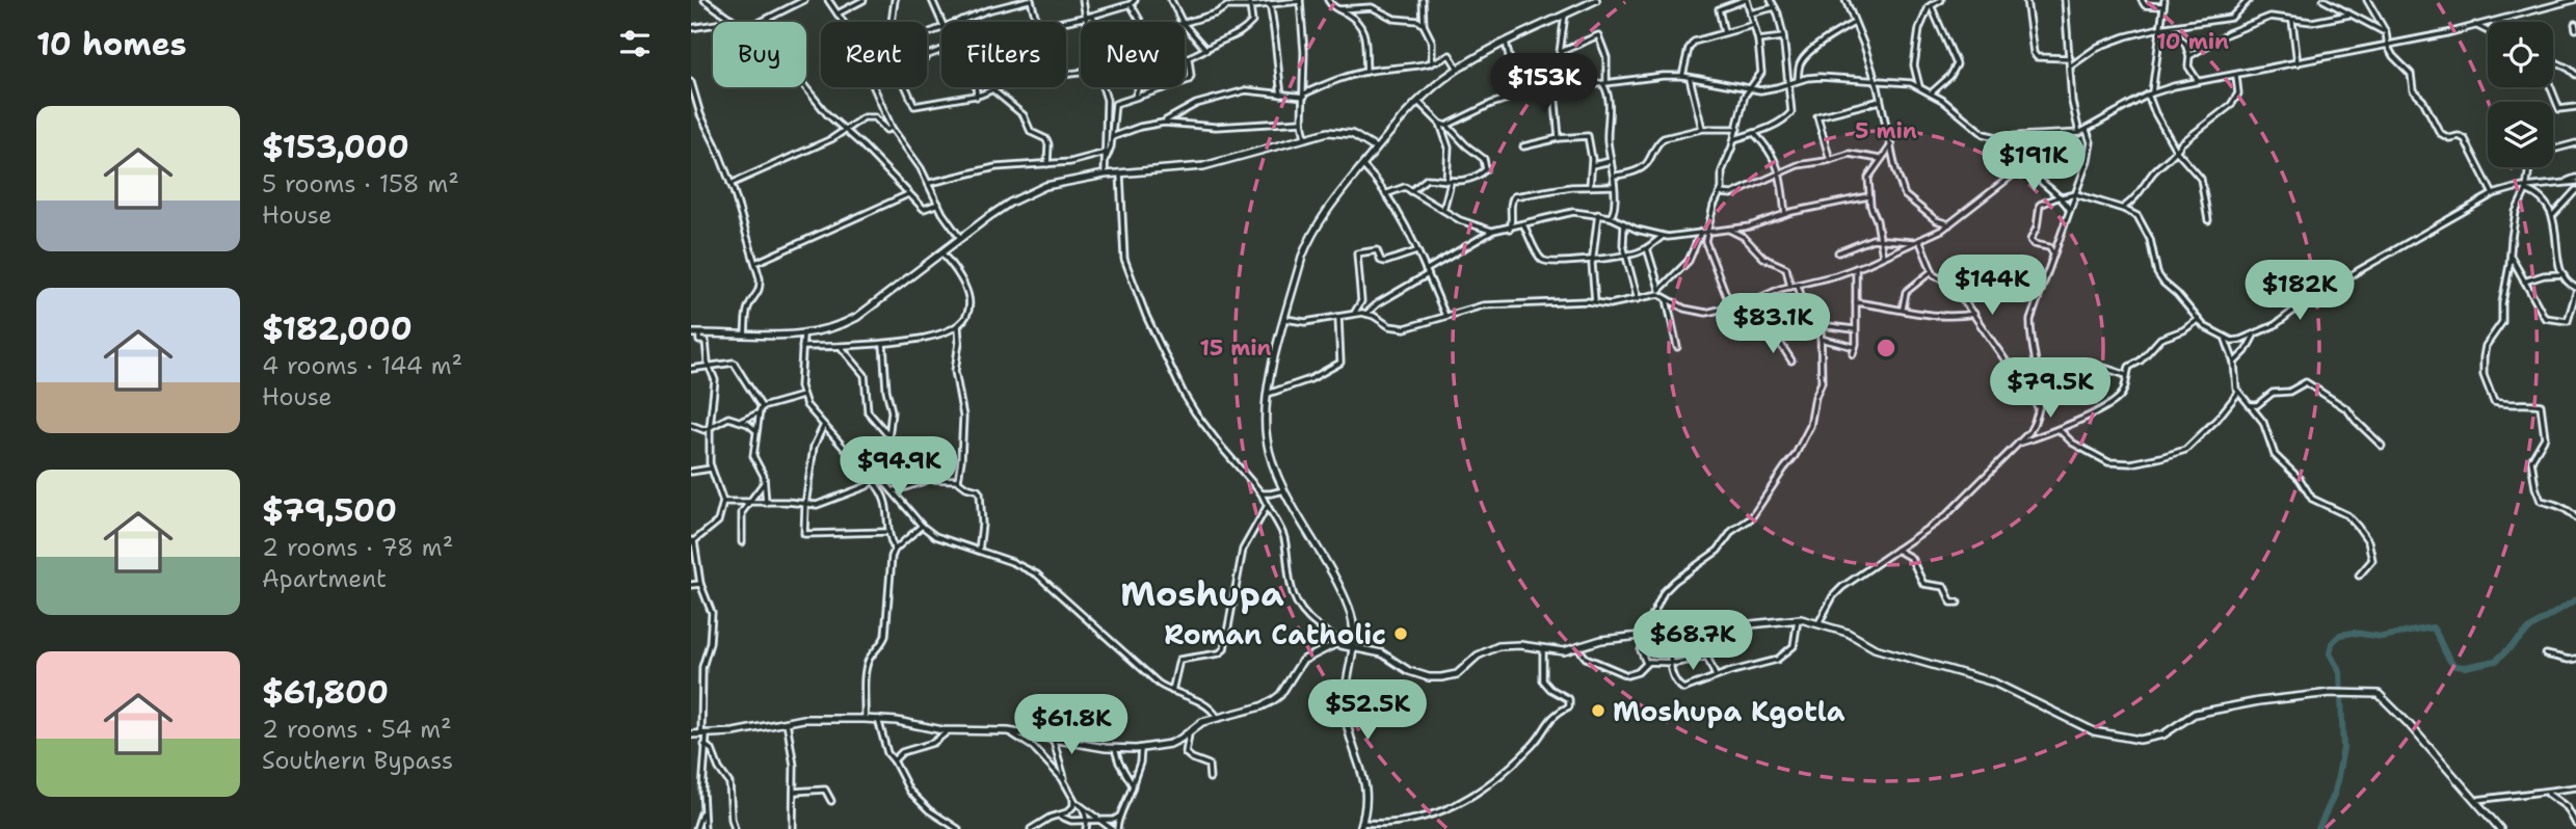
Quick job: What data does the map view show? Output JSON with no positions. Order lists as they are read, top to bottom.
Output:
{
  "districts": ["Moshupa"],
  "places": ["Roman Catholic", "Moshupa Kgotla"],
  "page": {
    "heading": "10 homes",
    "chip": [
      "Buy",
      "Rent",
      "Filters",
      "New"
    ],
    "price": [
      "$153K",
      "$191K",
      "$144K",
      "$182K",
      "$83.1K",
      "$79.5K",
      "$94.9K",
      "$68.7K",
      "$52.5K",
      "$61.8K"
    ],
    "list": [
      {
        "name": "$153,000",
        "note": "5 rooms · 158 m² · House"
      },
      {
        "name": "$182,000",
        "note": "4 rooms · 144 m² · House"
      },
      {
        "name": "$79,500",
        "note": "2 rooms · 78 m² · Apartment"
      },
      {
        "name": "$61,800",
        "note": "2 rooms · 54 m² · Southern Bypass"
      }
    ]
  },
  "rings": ["10 min", "5 min", "15 min"]
}
